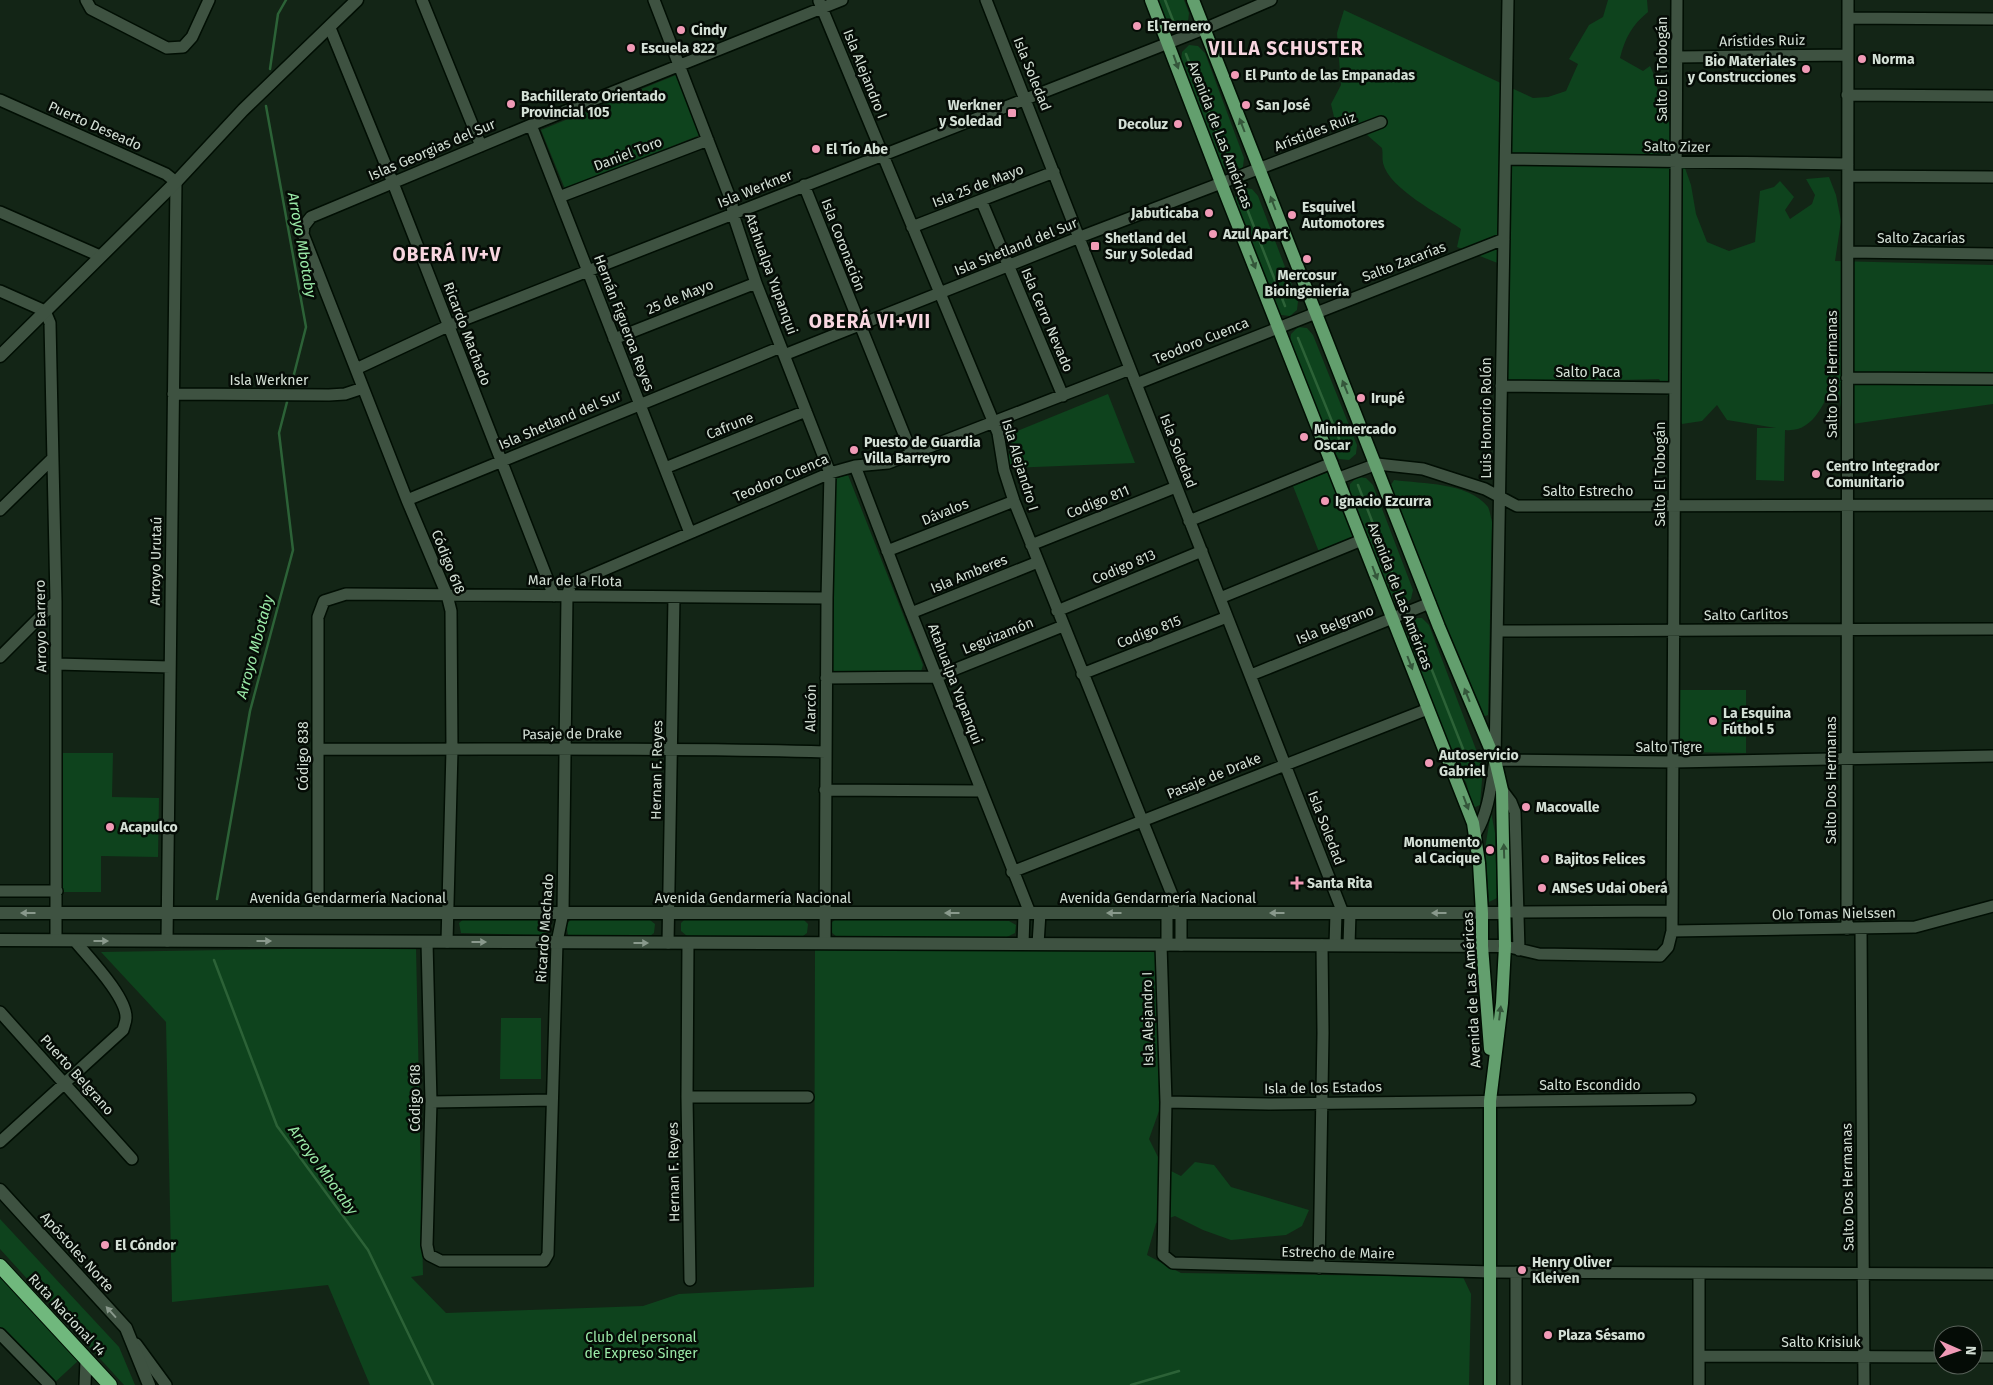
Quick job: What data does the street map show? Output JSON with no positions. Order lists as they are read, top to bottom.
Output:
{
  "streets": {
    "highway": ["Ruta Nacional 14"],
    "main road": ["Avenida de Las Américas"],
    "street": [
      "Arístides Ruiz",
      "Salto El Tobogán",
      "Isla Alejandro I",
      "Isla Soledad",
      "Puerto Deseado",
      "Salto Zizer",
      "Islas Georgias del Sur",
      "Daniel Toro",
      "Isla 25 de Mayo",
      "Isla Werkner",
      "Salto Zacarías",
      "Isla Coronación",
      "Isla Shetland del Sur",
      "Atahualpa Yupanqui",
      "25 de Mayo",
      "Isla Cerro Nevado",
      "Hernán Figueroa Reyes",
      "Ricardo Machado",
      "Teodoro Cuenca",
      "Salto Paca",
      "Salto Dos Hermanas",
      "Luis Honorio Rolón",
      "Cafrune",
      "Salto Estrecho",
      "Codigo 811",
      "Dávalos",
      "Arroyo Urutaú",
      "Código 618",
      "Codigo 813",
      "Isla Amberes",
      "Mar de la Flota",
      "Salto Carlitos",
      "Isla Belgrano",
      "Arroyo Barrero",
      "Codigo 815",
      "Leguizamón",
      "Alarcón",
      "Pasaje de Drake",
      "Salto Tigre",
      "Código 838",
      "Hernan F. Reyes",
      "Avenida Gendarmería Nacional",
      "Olo Tomas Nielssen",
      "Puerto Belgrano",
      "Salto Escondido",
      "Isla de los Estados",
      "Apóstoles Norte",
      "Estrecho de Maire",
      "Salto Krisiuk"
    ]
  },
  "crossings": [
    ["Arístides Ruiz", "Salto El Tobogán"],
    ["Arístides Ruiz", "Avenida de Las Américas"],
    ["Arístides Ruiz", "Isla Shetland del Sur"],
    ["Arístides Ruiz", "Salto Dos Hermanas"],
    ["Salto El Tobogán", "Salto Zizer"],
    ["Salto El Tobogán", "Salto Paca"],
    ["Salto El Tobogán", "Salto Estrecho"],
    ["Salto El Tobogán", "Salto Carlitos"],
    ["Salto El Tobogán", "Salto Tigre"],
    ["Salto El Tobogán", "Olo Tomas Nielssen"],
    ["Isla Alejandro I", "Islas Georgias del Sur"],
    ["Isla Alejandro I", "Isla 25 de Mayo"],
    ["Isla Alejandro I", "Isla Werkner"],
    ["Isla Alejandro I", "Isla Shetland del Sur"],
    ["Isla Alejandro I", "Teodoro Cuenca"],
    ["Isla Alejandro I", "Codigo 811"],
    ["Isla Alejandro I", "Dávalos"],
    ["Isla Alejandro I", "Codigo 813"],
    ["Isla Alejandro I", "Isla Amberes"],
    ["Isla Alejandro I", "Codigo 815"],
    ["Isla Alejandro I", "Leguizamón"],
    ["Isla Alejandro I", "Pasaje de Drake"],
    ["Isla Alejandro I", "Avenida Gendarmería Nacional"],
    ["Isla Alejandro I", "Isla de los Estados"],
    ["Isla Alejandro I", "Estrecho de Maire"],
    ["Isla Soledad", "Isla 25 de Mayo"],
    ["Isla Soledad", "Isla Werkner"],
    ["Isla Soledad", "Isla Shetland del Sur"],
    ["Isla Soledad", "Teodoro Cuenca"],
    ["Isla Soledad", "Codigo 811"],
    ["Isla Soledad", "Codigo 813"],
    ["Isla Soledad", "Isla Belgrano"],
    ["Isla Soledad", "Codigo 815"],
    ["Isla Soledad", "Pasaje de Drake"],
    ["Isla Soledad", "Avenida Gendarmería Nacional"],
    ["Puerto Deseado", "Arroyo Urutaú"],
    ["Avenida de Las Américas", "Isla Werkner"],
    ["Avenida de Las Américas", "Salto Zacarías"],
    ["Avenida de Las Américas", "Isla Shetland del Sur"],
    ["Avenida de Las Américas", "Teodoro Cuenca"],
    ["Avenida de Las Américas", "Luis Honorio Rolón"],
    ["Avenida de Las Américas", "Salto Estrecho"],
    ["Avenida de Las Américas", "Isla Belgrano"],
    ["Avenida de Las Américas", "Pasaje de Drake"],
    ["Avenida de Las Américas", "Salto Tigre"],
    ["Avenida de Las Américas", "Avenida Gendarmería Nacional"],
    ["Avenida de Las Américas", "Salto Escondido"],
    ["Avenida de Las Américas", "Isla de los Estados"],
    ["Avenida de Las Américas", "Estrecho de Maire"],
    ["Salto Zizer", "Salto Dos Hermanas"],
    ["Salto Zizer", "Luis Honorio Rolón"],
    ["Islas Georgias del Sur", "Atahualpa Yupanqui"],
    ["Islas Georgias del Sur", "Hernán Figueroa Reyes"],
    ["Islas Georgias del Sur", "Ricardo Machado"],
    ["Islas Georgias del Sur", "Código 618"],
    ["Daniel Toro", "Atahualpa Yupanqui"],
    ["Daniel Toro", "Hernán Figueroa Reyes"],
    ["Isla 25 de Mayo", "Isla Cerro Nevado"],
    ["Isla Werkner", "Isla Coronación"],
    ["Isla Werkner", "Atahualpa Yupanqui"],
    ["Isla Werkner", "Hernán Figueroa Reyes"],
    ["Isla Werkner", "Ricardo Machado"],
    ["Isla Werkner", "Arroyo Urutaú"],
    ["Isla Werkner", "Código 618"],
    ["Salto Zacarías", "Teodoro Cuenca"],
    ["Salto Zacarías", "Salto Dos Hermanas"],
    ["Salto Zacarías", "Luis Honorio Rolón"],
    ["Isla Coronación", "Isla Shetland del Sur"],
    ["Isla Coronación", "Teodoro Cuenca"],
    ["Isla Shetland del Sur", "Atahualpa Yupanqui"],
    ["Isla Shetland del Sur", "Isla Cerro Nevado"],
    ["Isla Shetland del Sur", "Hernán Figueroa Reyes"],
    ["Isla Shetland del Sur", "Ricardo Machado"],
    ["Isla Shetland del Sur", "Código 618"],
    ["Atahualpa Yupanqui", "25 de Mayo"],
    ["Atahualpa Yupanqui", "Teodoro Cuenca"],
    ["Atahualpa Yupanqui", "Cafrune"],
    ["Atahualpa Yupanqui", "Dávalos"],
    ["Atahualpa Yupanqui", "Isla Amberes"],
    ["Atahualpa Yupanqui", "Leguizamón"],
    ["Atahualpa Yupanqui", "Alarcón"],
    ["Atahualpa Yupanqui", "Pasaje de Drake"],
    ["Atahualpa Yupanqui", "Avenida Gendarmería Nacional"],
    ["25 de Mayo", "Hernán Figueroa Reyes"],
    ["Isla Cerro Nevado", "Teodoro Cuenca"],
    ["Hernán Figueroa Reyes", "Teodoro Cuenca"],
    ["Hernán Figueroa Reyes", "Cafrune"],
    ["Ricardo Machado", "Teodoro Cuenca"],
    ["Ricardo Machado", "Código 618"],
    ["Ricardo Machado", "Mar de la Flota"],
    ["Ricardo Machado", "Pasaje de Drake"],
    ["Ricardo Machado", "Avenida Gendarmería Nacional"],
    ["Teodoro Cuenca", "Mar de la Flota"],
    ["Teodoro Cuenca", "Alarcón"],
    ["Salto Paca", "Luis Honorio Rolón"],
    ["Salto Dos Hermanas", "Salto Estrecho"],
    ["Salto Dos Hermanas", "Salto Carlitos"],
    ["Salto Dos Hermanas", "Salto Tigre"],
    ["Salto Dos Hermanas", "Olo Tomas Nielssen"],
    ["Salto Dos Hermanas", "Salto Krisiuk"],
    ["Luis Honorio Rolón", "Salto Estrecho"],
    ["Luis Honorio Rolón", "Salto Carlitos"],
    ["Luis Honorio Rolón", "Salto Tigre"],
    ["Arroyo Urutaú", "Avenida Gendarmería Nacional"],
    ["Código 618", "Mar de la Flota"],
    ["Código 618", "Pasaje de Drake"],
    ["Código 618", "Avenida Gendarmería Nacional"],
    ["Mar de la Flota", "Alarcón"],
    ["Mar de la Flota", "Código 838"],
    ["Mar de la Flota", "Hernan F. Reyes"],
    ["Arroyo Barrero", "Avenida Gendarmería Nacional"],
    ["Leguizamón", "Alarcón"],
    ["Alarcón", "Pasaje de Drake"],
    ["Alarcón", "Avenida Gendarmería Nacional"],
    ["Pasaje de Drake", "Código 838"],
    ["Pasaje de Drake", "Hernan F. Reyes"],
    ["Código 838", "Avenida Gendarmería Nacional"],
    ["Hernan F. Reyes", "Avenida Gendarmería Nacional"],
    ["Salto Escondido", "Isla de los Estados"]
  ],
  "districts": ["VILLA SCHUSTER", "OBERÁ IV+V", "OBERÁ VI+VII"],
  "water": ["Arroyo Mbotaby"],
  "parks": ["Club del personal de Expreso Singer"],
  "places": {
    "other": [
      "El Ternero",
      "Cindy",
      "Escuela 822",
      "Norma",
      "Bio Materiales y Construcciones",
      "El Punto de las Empanadas",
      "Bachillerato Orientado Provincial 105",
      "San José",
      "Decoluz",
      "El Tío Abe",
      "Jabuticaba",
      "Esquivel Automotores",
      "Azul Apart",
      "Mercosur Bioingeniería",
      "Irupé",
      "Minimercado Oscar",
      "Puesto de Guardia Villa Barreyro",
      "Centro Integrador Comunitario",
      "Ignacio Ezcurra",
      "La Esquina Fútbol 5",
      "Autoservicio Gabriel",
      "Macovalle",
      "Acapulco",
      "Monumento al Cacique",
      "Bajitos Felices",
      "ANSeS Udai Oberá",
      "El Cóndor",
      "Henry Oliver Kleiven",
      "Plaza Sésamo"
    ],
    "transit": ["Werkner y Soledad", "Shetland del Sur y Soledad"],
    "health": ["Santa Rita"]
  },
  "north": "right"
}
